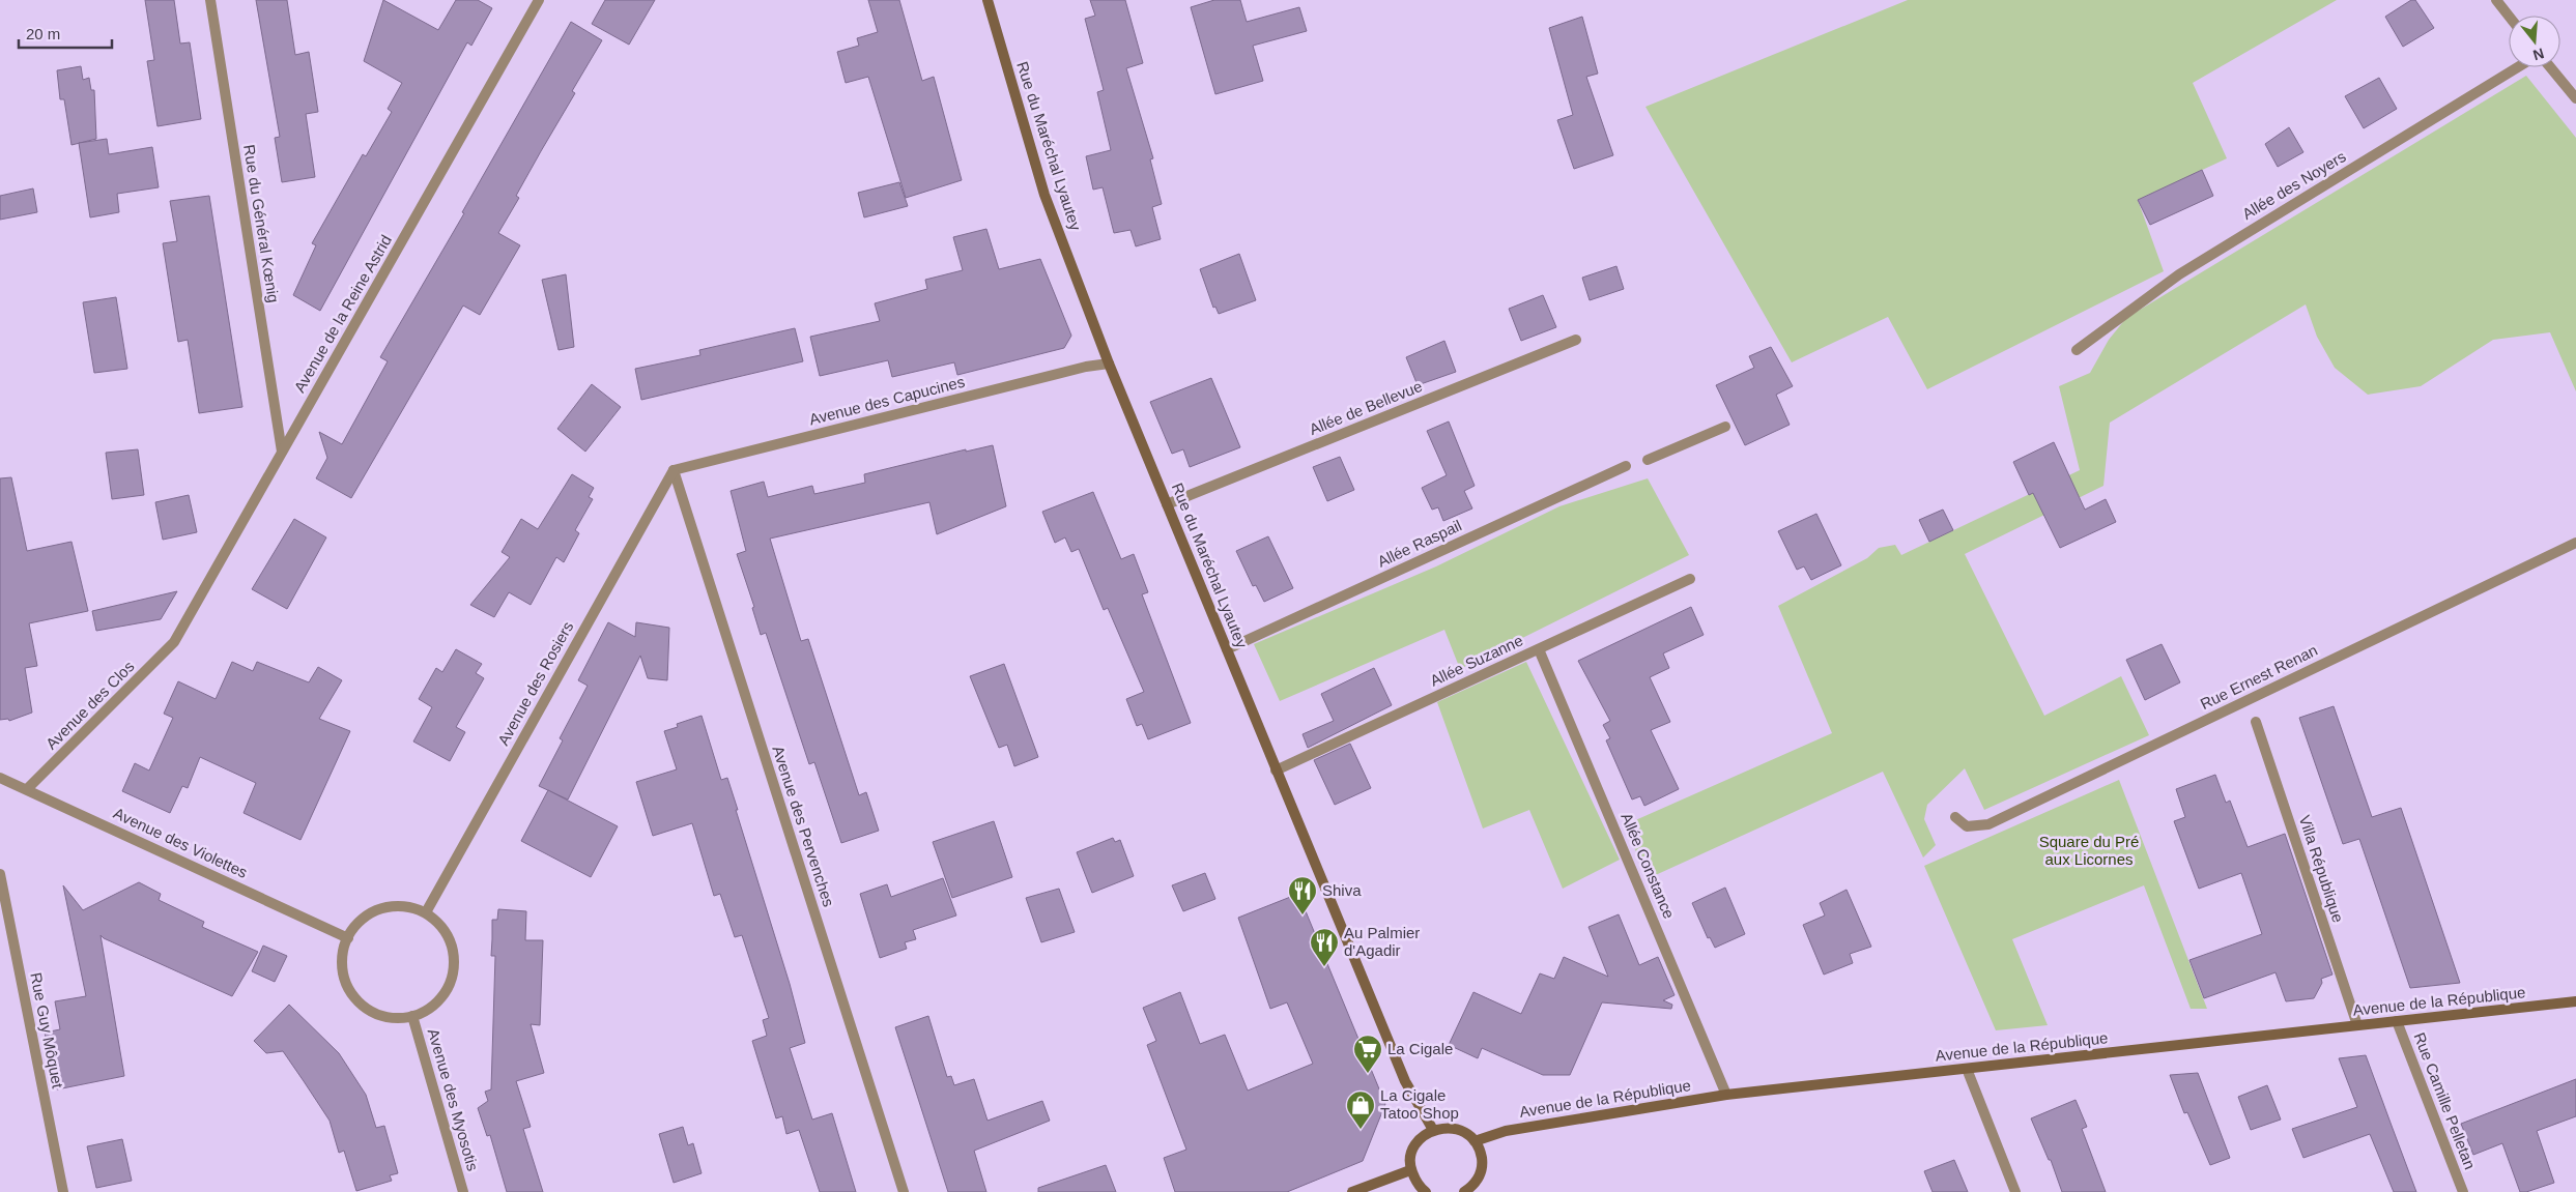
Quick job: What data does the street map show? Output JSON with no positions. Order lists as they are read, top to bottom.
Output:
{
  "streets": {
    "main road": ["Rue du Maréchal Lyautey", "Avenue de la République"],
    "street": [
      "Allée des Noyers",
      "Rue du Général Kœnig",
      "Avenue de la Reine Astrid",
      "Avenue des Capucines",
      "Allée de Bellevue",
      "Allée Raspail",
      "Allée Suzanne",
      "Rue Ernest Renan",
      "Avenue des Rosiers",
      "Avenue des Clos",
      "Avenue des Pervenches",
      "Avenue des Violettes",
      "Allée Constance",
      "Villa République",
      "Rue Guy Môquet",
      "Avenue des Myosotis",
      "Rue Camille Pelletan"
    ]
  },
  "crossings": [
    ["Rue du Maréchal Lyautey", "Avenue des Capucines"],
    ["Rue du Maréchal Lyautey", "Allée de Bellevue"],
    ["Rue du Maréchal Lyautey", "Allée Raspail"],
    ["Rue du Maréchal Lyautey", "Allée Suzanne"],
    ["Rue du Général Kœnig", "Avenue de la Reine Astrid"],
    ["Avenue de la Reine Astrid", "Avenue des Clos"],
    ["Avenue des Capucines", "Avenue des Rosiers"],
    ["Avenue des Capucines", "Avenue des Pervenches"],
    ["Allée Suzanne", "Allée Constance"],
    ["Avenue des Rosiers", "Avenue des Pervenches"],
    ["Avenue des Rosiers", "Avenue des Violettes"],
    ["Avenue des Rosiers", "Avenue des Myosotis"],
    ["Avenue des Clos", "Avenue des Violettes"],
    ["Avenue des Violettes", "Avenue des Myosotis"],
    ["Allée Constance", "Avenue de la République"],
    ["Villa République", "Avenue de la République"],
    ["Avenue de la République", "Rue Camille Pelletan"]
  ],
  "parks": ["Square du Pré aux Licornes"],
  "places": {
    "restaurant": ["Shiva", "Au Palmier d'Agadir"],
    "supermarket": ["La Cigale"],
    "shop": ["La Cigale Tatoo Shop"]
  },
  "scale_bar": "20 m",
  "north": "bottom"
}
